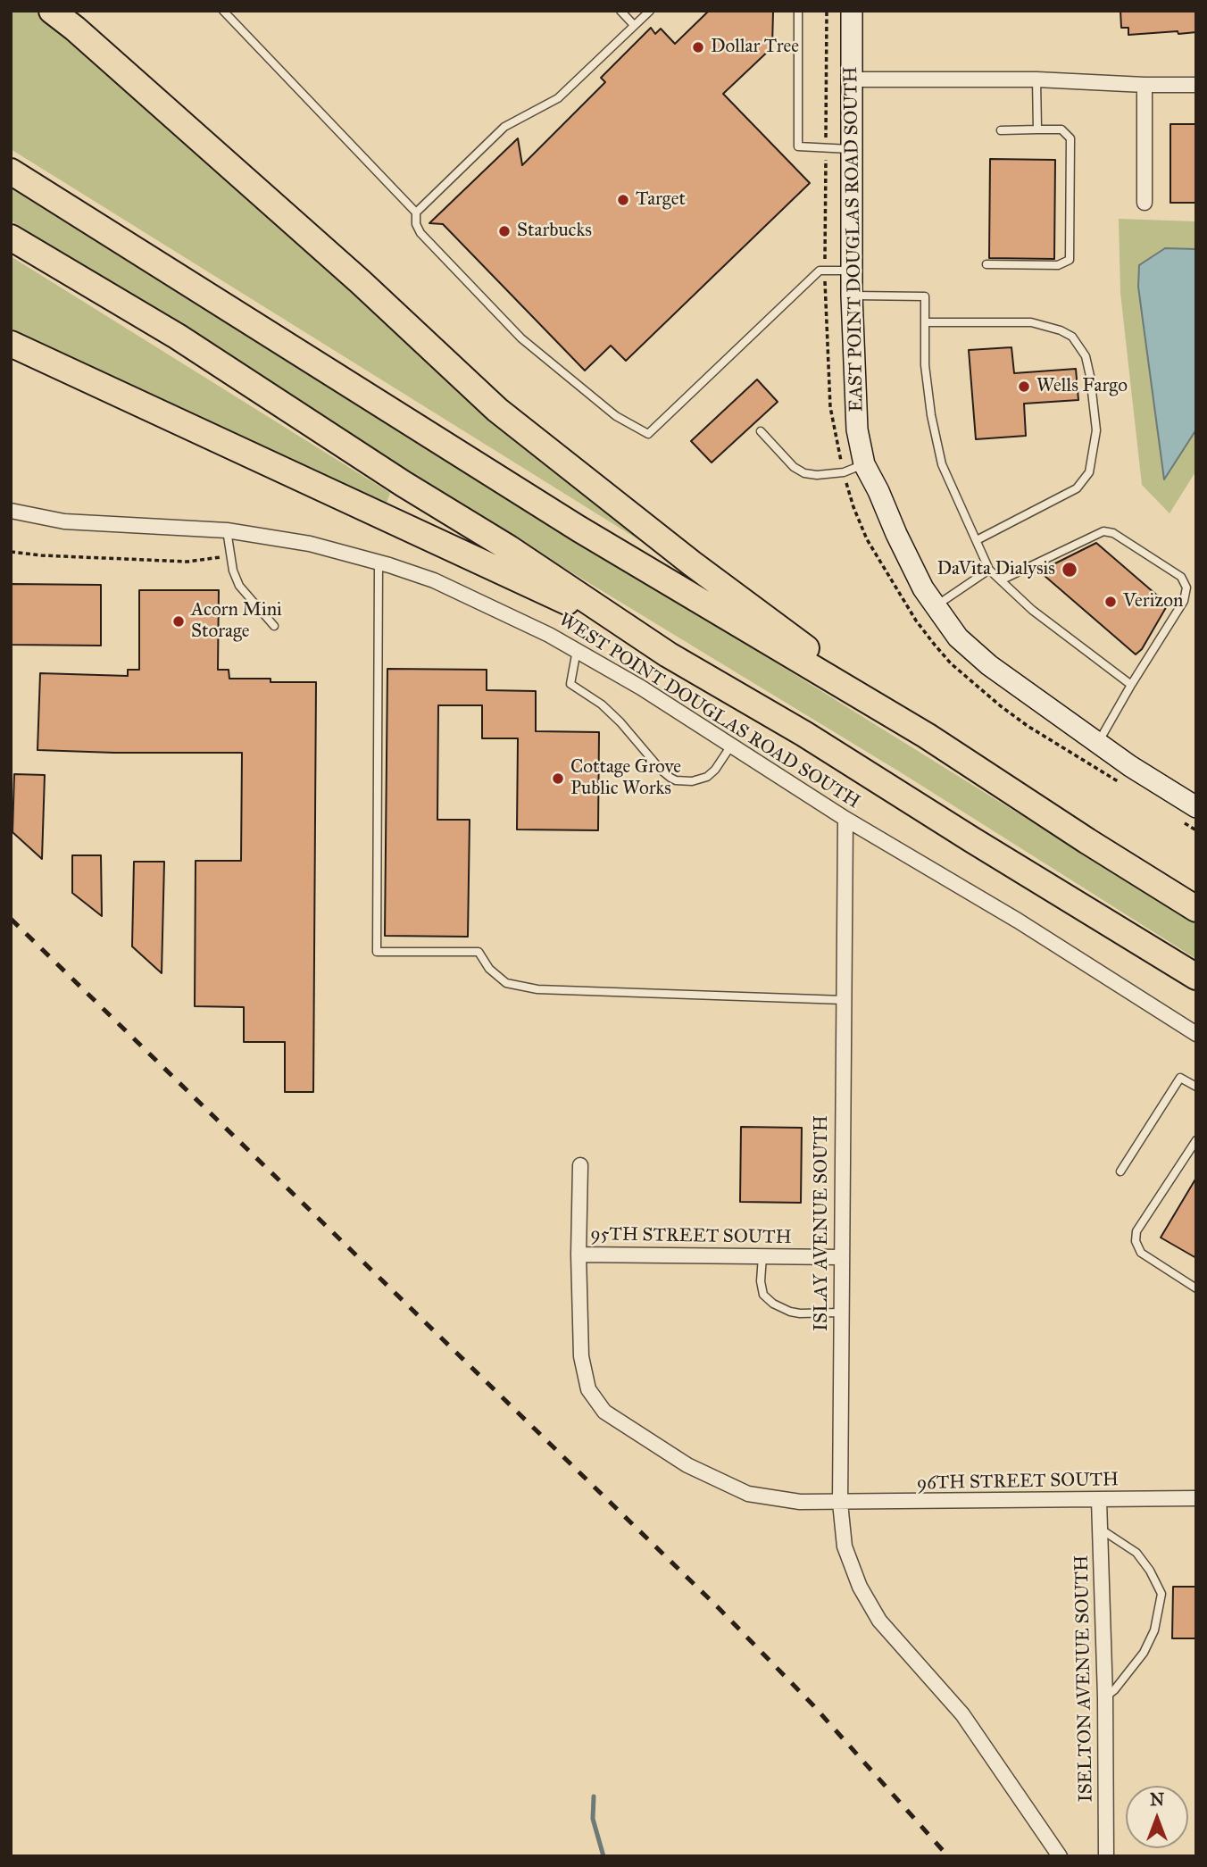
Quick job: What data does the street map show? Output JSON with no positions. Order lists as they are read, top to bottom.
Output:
{
  "streets": {
    "street": [
      "EAST POINT DOUGLAS ROAD SOUTH",
      "WEST POINT DOUGLAS ROAD SOUTH",
      "ISLAY AVENUE SOUTH",
      "95TH STREET SOUTH",
      "96TH STREET SOUTH",
      "ISELTON AVENUE SOUTH"
    ]
  },
  "crossings": [
    ["WEST POINT DOUGLAS ROAD SOUTH", "ISLAY AVENUE SOUTH"],
    ["ISLAY AVENUE SOUTH", "95TH STREET SOUTH"],
    ["ISLAY AVENUE SOUTH", "96TH STREET SOUTH"],
    ["95TH STREET SOUTH", "96TH STREET SOUTH"],
    ["96TH STREET SOUTH", "ISELTON AVENUE SOUTH"]
  ],
  "places": [
    "Dollar Tree",
    "Target",
    "Starbucks",
    "Wells Fargo",
    "DaVita Dialysis",
    "Verizon",
    "Acorn Mini Storage",
    "Cottage Grove Public Works"
  ],
  "north": "top"
}
